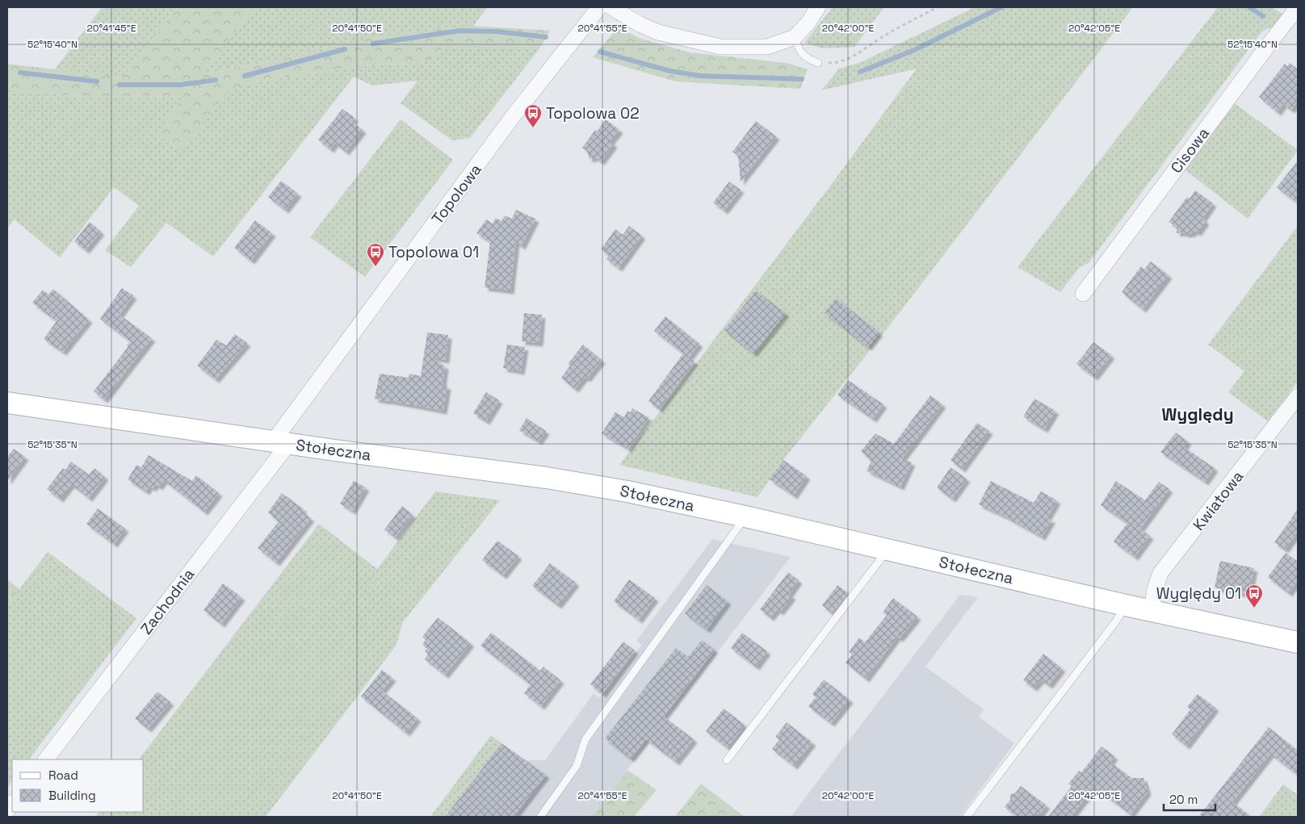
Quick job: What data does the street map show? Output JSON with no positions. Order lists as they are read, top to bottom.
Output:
{
  "streets": {
    "main road": ["Stołeczna"],
    "street": [
      "Cisowa",
      "Topolowa",
      "Kwiatowa",
      "Zachodnia"
    ]
  },
  "crossings": [
    ["Topolowa", "Stołeczna"],
    ["Topolowa", "Zachodnia"],
    ["Stołeczna", "Kwiatowa"],
    ["Stołeczna", "Zachodnia"]
  ],
  "districts": ["Wyględy"],
  "places": {
    "bus stop": ["Topolowa 02", "Topolowa 01", "Wyględy 01"]
  },
  "legend": ["Road", "Building"],
  "scale_bar": "20 m",
  "coordinates": [
    "20°41'45\"E",
    "20°41'50\"E",
    "20°41'55\"E",
    "20°42'00\"E",
    "20°42'05\"E",
    "52°15'40\"N",
    "52°15'35\"N"
  ]
}
